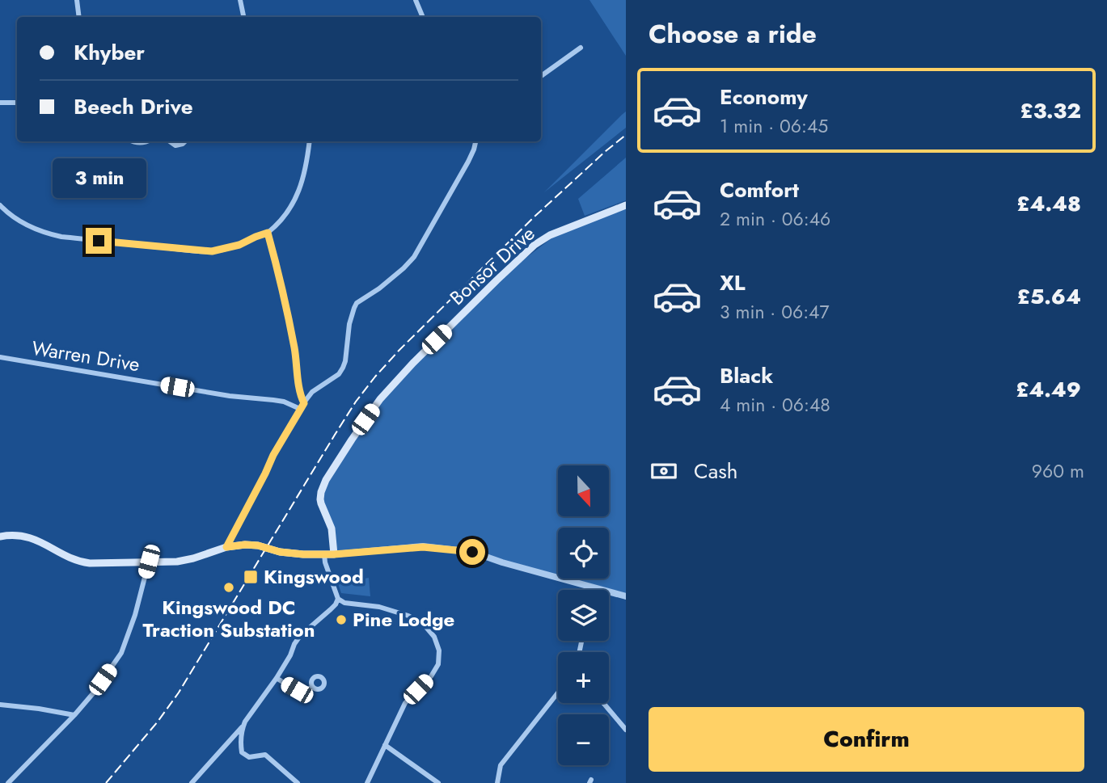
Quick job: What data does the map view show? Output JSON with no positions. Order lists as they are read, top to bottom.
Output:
{
  "streets": {
    "main road": ["Bonsor Drive"],
    "street": ["Warren Drive"]
  },
  "places": {
    "transit": ["Kingswood"],
    "other": ["Kingswood DC Traction Substation", "Pine Lodge"]
  },
  "north": "bottom",
  "page": {
    "heading": "Choose a ride",
    "banner": ["Khyber", "Beech Drive"],
    "list": [
      {
        "name": "Economy",
        "note": "1 min · 06:45",
        "value": "£3.32"
      },
      {
        "name": "Comfort",
        "note": "2 min · 06:46",
        "value": "£4.48"
      },
      {
        "name": "XL",
        "note": "3 min · 06:47",
        "value": "£5.64"
      },
      {
        "name": "Black",
        "note": "4 min · 06:48",
        "value": "£4.49"
      }
    ],
    "bubble": "3 min",
    "pay": ["Cash", "960 m"],
    "map_buttons": ["+", "−"],
    "buttons": "Confirm"
  }
}
